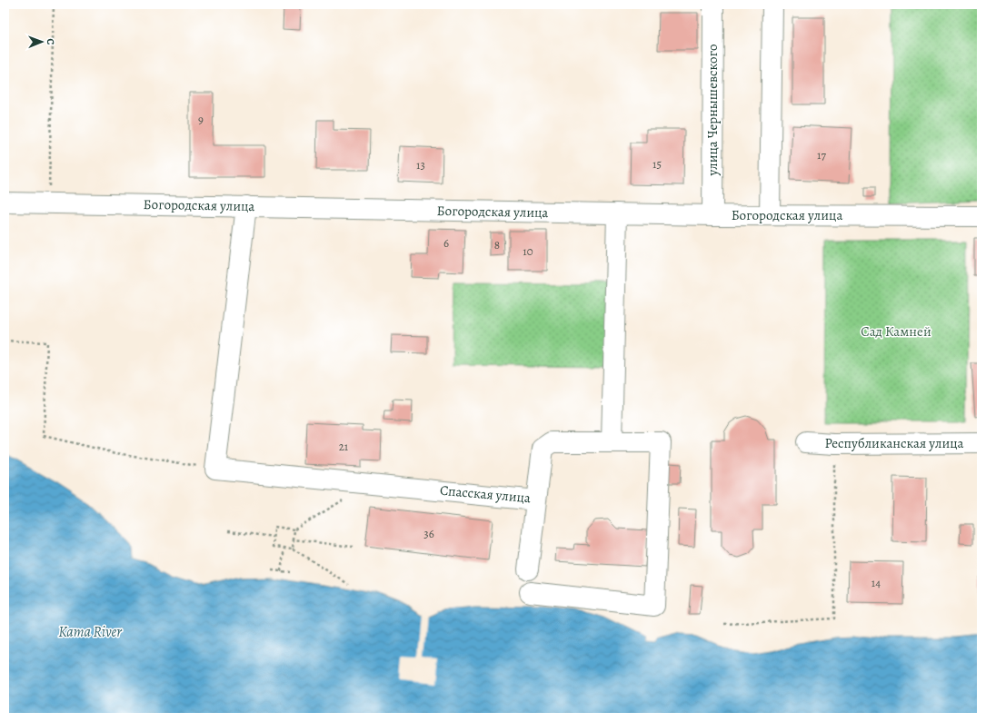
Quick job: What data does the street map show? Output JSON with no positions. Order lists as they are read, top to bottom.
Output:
{
  "streets": {
    "street": [
      "улица Чернышевского",
      "Богородская улица",
      "Республиканская улица",
      "Спасская улица"
    ]
  },
  "crossings": [
    ["улица Чернышевского", "Богородская улица"]
  ],
  "water": ["Kama River"],
  "parks": ["Сад Камней"],
  "house_numbers": [
    "9",
    "17",
    "15",
    "13",
    "6",
    "8",
    "10",
    "21",
    "36",
    "14"
  ],
  "north": "right"
}
